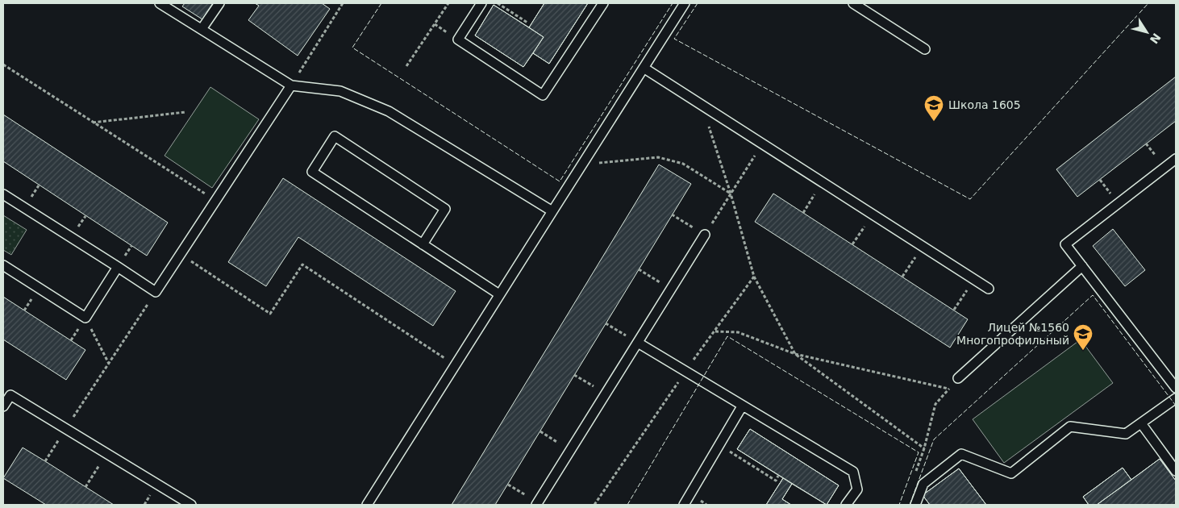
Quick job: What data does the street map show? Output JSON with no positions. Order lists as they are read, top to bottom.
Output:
{
  "places": {
    "school or university": ["Школа 1605", "Лицей №1560 Многопрофильный"]
  },
  "north": "bottom right"
}
